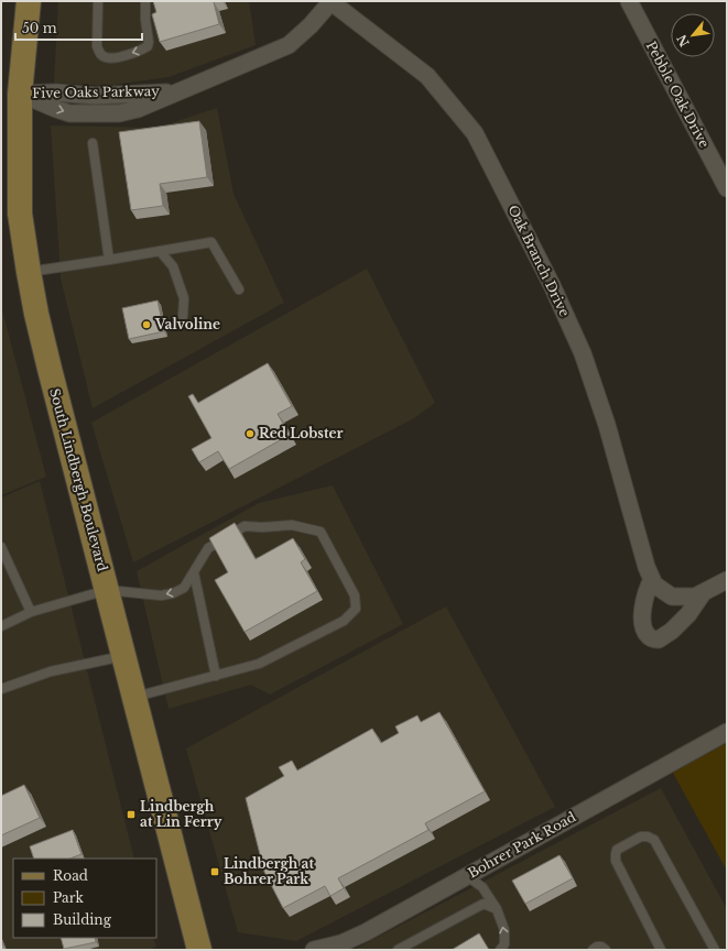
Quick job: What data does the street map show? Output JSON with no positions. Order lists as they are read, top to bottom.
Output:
{
  "streets": {
    "main road": ["South Lindbergh Boulevard"],
    "street": [
      "Five Oaks Parkway",
      "Pebble Oak Drive",
      "Oak Branch Drive",
      "Bohrer Park Road"
    ]
  },
  "crossings": [
    ["Five Oaks Parkway", "Oak Branch Drive"],
    ["Five Oaks Parkway", "South Lindbergh Boulevard"]
  ],
  "places": {
    "other": ["Valvoline", "Red Lobster"],
    "transit": ["Lindbergh at Lin Ferry", "Lindbergh at Bohrer Park"]
  },
  "legend": ["Road", "Park", "Building"],
  "scale_bar": "50 m",
  "north": "bottom left"
}
